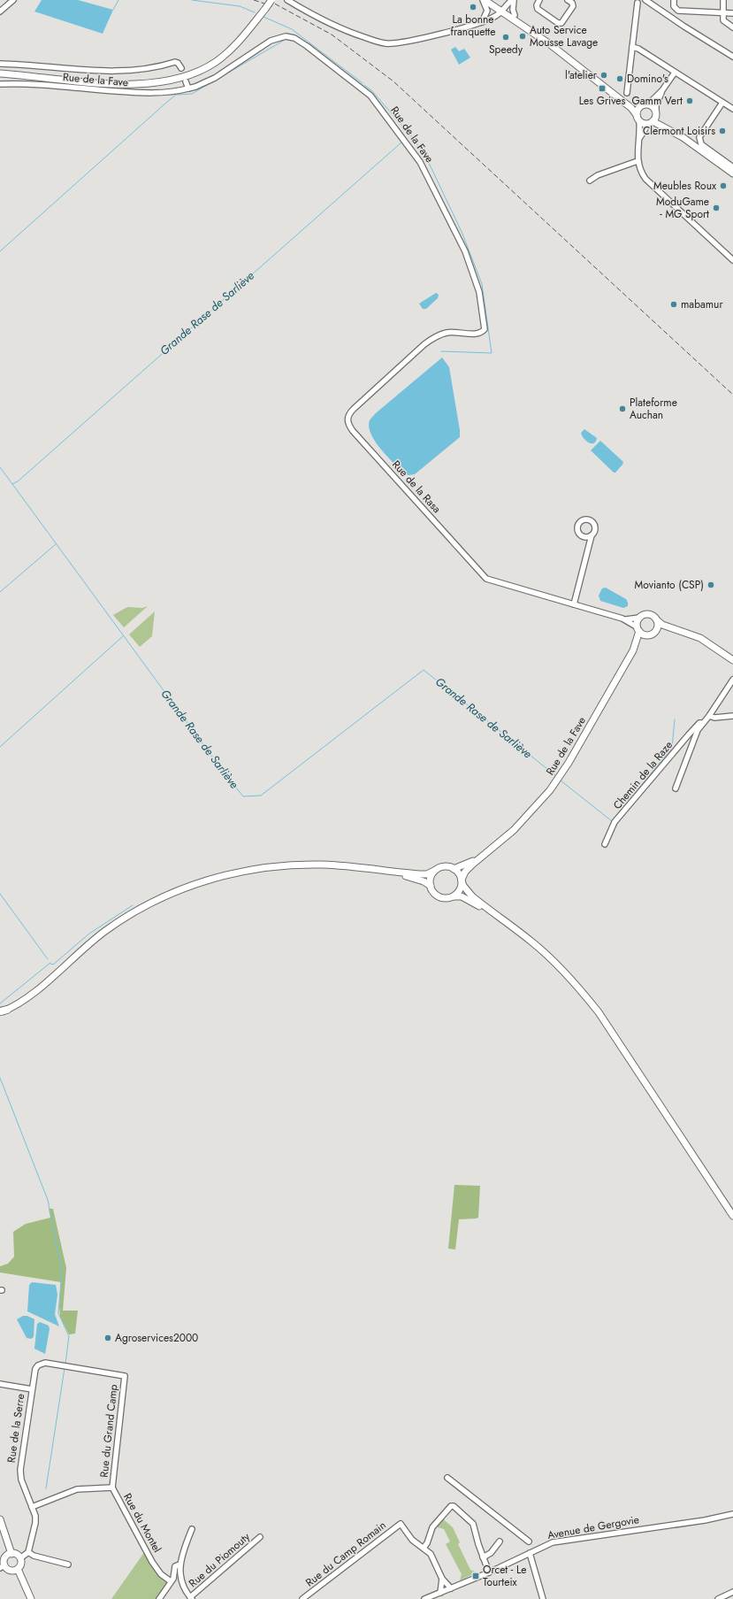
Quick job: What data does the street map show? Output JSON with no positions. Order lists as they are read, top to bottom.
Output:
{
  "streets": {
    "main road": ["Rue de la Fave"],
    "street": [
      "Rue de la Rasa",
      "Chemin de la Raze",
      "Rue de la Serre",
      "Rue du Grand Camp",
      "Rue du Montel",
      "Avenue de Gergovie",
      "Rue du Camp Romain",
      "Rue du Piomouty"
    ]
  },
  "crossings": [
    ["Rue de la Fave", "Rue de la Rasa"],
    ["Rue de la Serre", "Rue du Grand Camp"],
    ["Rue de la Serre", "Rue du Montel"],
    ["Rue du Grand Camp", "Rue du Montel"]
  ],
  "water": ["Grande Rase de Sarliève"],
  "places": {
    "other": [
      "La bonne franquette",
      "Auto Service Mousse Lavage",
      "Speedy",
      "l'atelier",
      "Domino's",
      "Gamm Vert",
      "Clermont Loisirs",
      "Meubles Roux",
      "ModuGame - MG Sport",
      "mabamur",
      "Plateforme Auchan",
      "Movianto (CSP)",
      "Agroservices2000"
    ],
    "transit": ["Les Grives", "Orcet - Le Tourteix"]
  }
}
